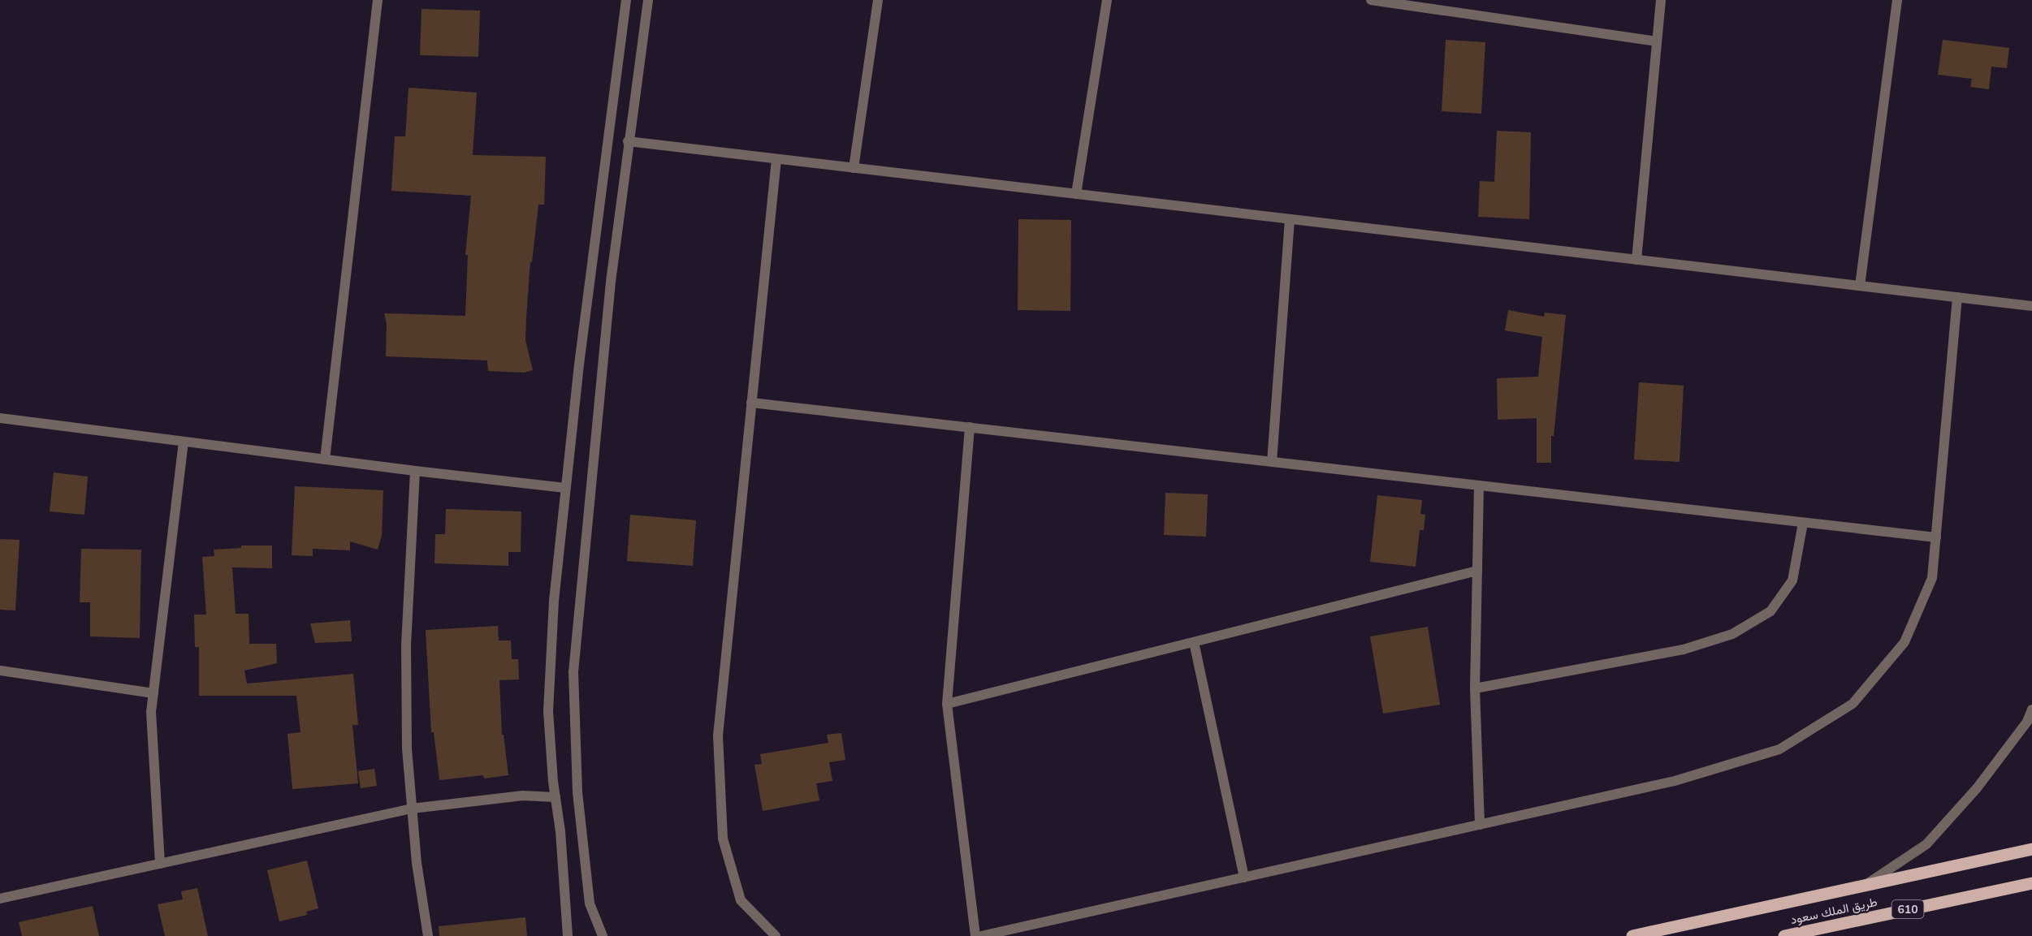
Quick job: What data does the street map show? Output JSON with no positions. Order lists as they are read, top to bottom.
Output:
{
  "streets": {
    "main road": ["610", "طريق الملك سعود"]
  }
}
